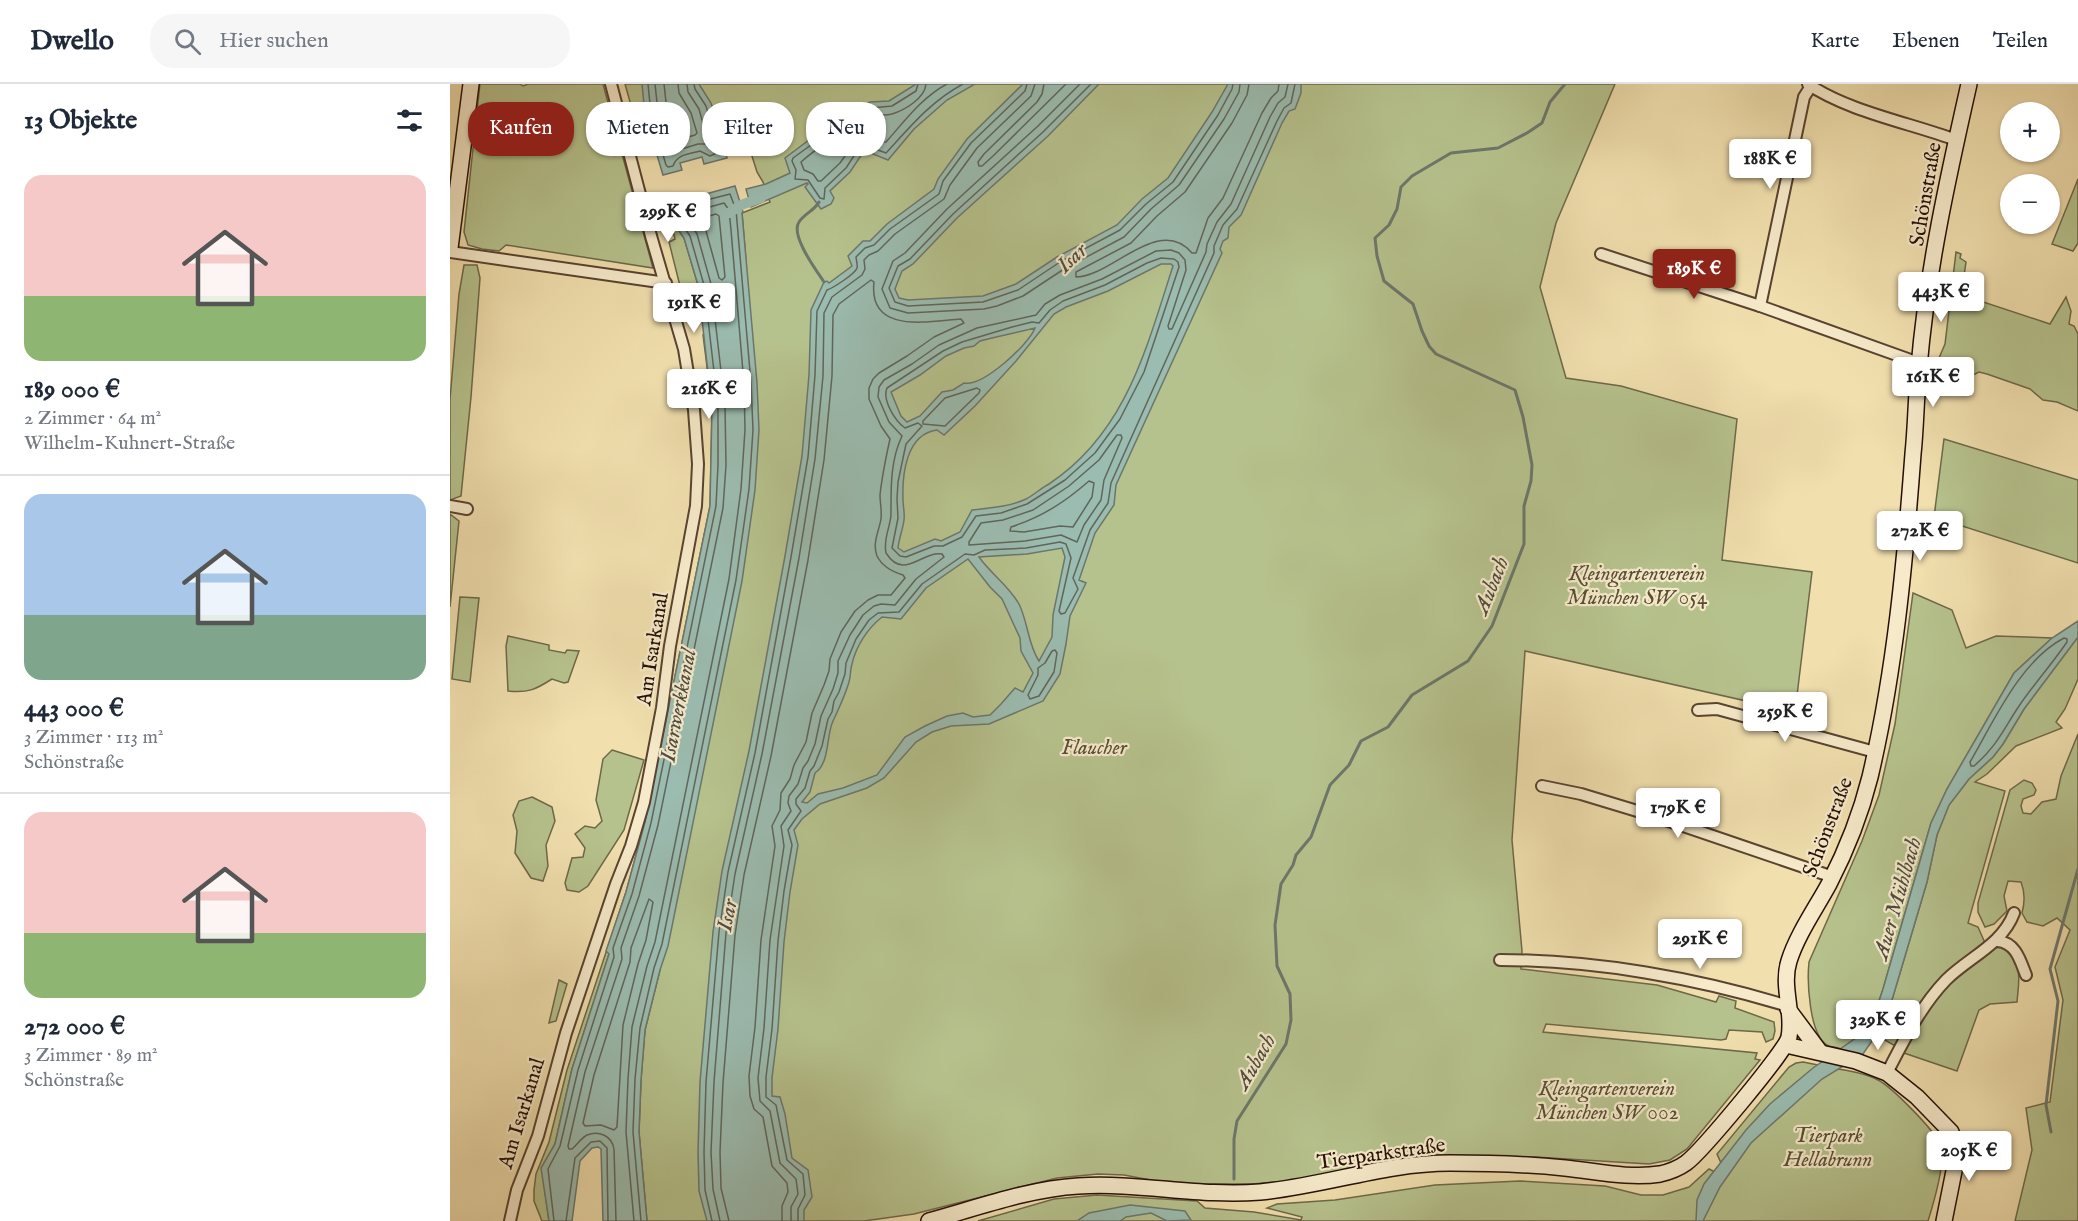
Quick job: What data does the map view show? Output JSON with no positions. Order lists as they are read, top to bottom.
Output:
{
  "streets": {
    "street": ["Schönstraße", "Am Isarkanal", "Tierparkstraße"]
  },
  "crossings": [
    ["Schönstraße", "Tierparkstraße"]
  ],
  "water": [
    "Isar",
    "Aubach",
    "Isarwerkkanal",
    "Auer Mühlbach"
  ],
  "parks": [
    "Kleingartenverein München SW 054",
    "Flaucher",
    "Kleingartenverein München SW 002",
    "Tierpark Hellabrunn"
  ],
  "page": {
    "header": "Dwello",
    "search": "Hier suchen",
    "nav": ["Karte", "Ebenen", "Teilen"],
    "heading": "13 Objekte",
    "map_buttons": ["+", "−"],
    "chip": [
      "Kaufen",
      "Mieten",
      "Filter",
      "Neu"
    ],
    "price": [
      "188K €",
      "299K €",
      "189K €",
      "443K €",
      "191K €",
      "161K €",
      "216K €",
      "272K €",
      "259K €",
      "179K €",
      "291K €",
      "329K €",
      "205K €"
    ],
    "list": [
      {
        "name": "189 000 €",
        "note": "2 Zimmer · 64 m² · Wilhelm-Kuhnert-Straße"
      },
      {
        "name": "443 000 €",
        "note": "3 Zimmer · 113 m² · Schönstraße"
      },
      {
        "name": "272 000 €",
        "note": "3 Zimmer · 89 m² · Schönstraße"
      }
    ]
  }
}
